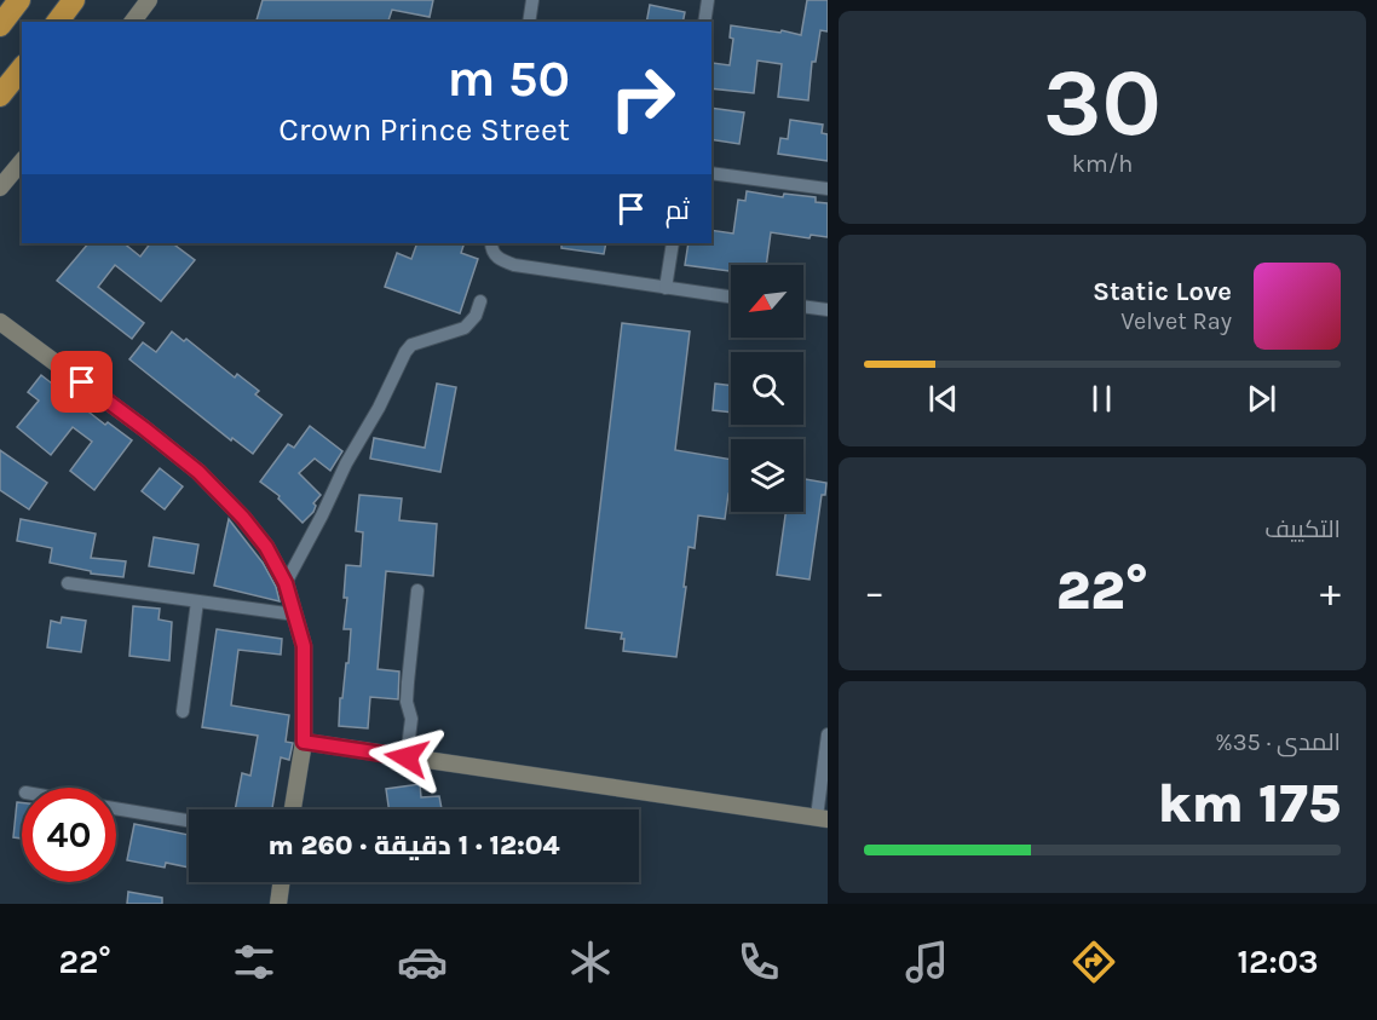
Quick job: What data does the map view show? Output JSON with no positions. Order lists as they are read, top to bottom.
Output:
{
  "north": "bottom left",
  "page": {
    "tile": [
      ["30", "km/h"],
      "التكييف",
      ["المدى · 35%", "175 km"]
    ],
    "turn": ["50 m", "Crown Prince Street"],
    "then": "ثم",
    "song": ["Static Love", "Velvet Ray"],
    "heat": ["−", "22°", "+"],
    "limit": "40",
    "trip": "12:04 · 1 دقيقة · 260 m",
    "tabs": ["12:03", "22°"]
  }
}
